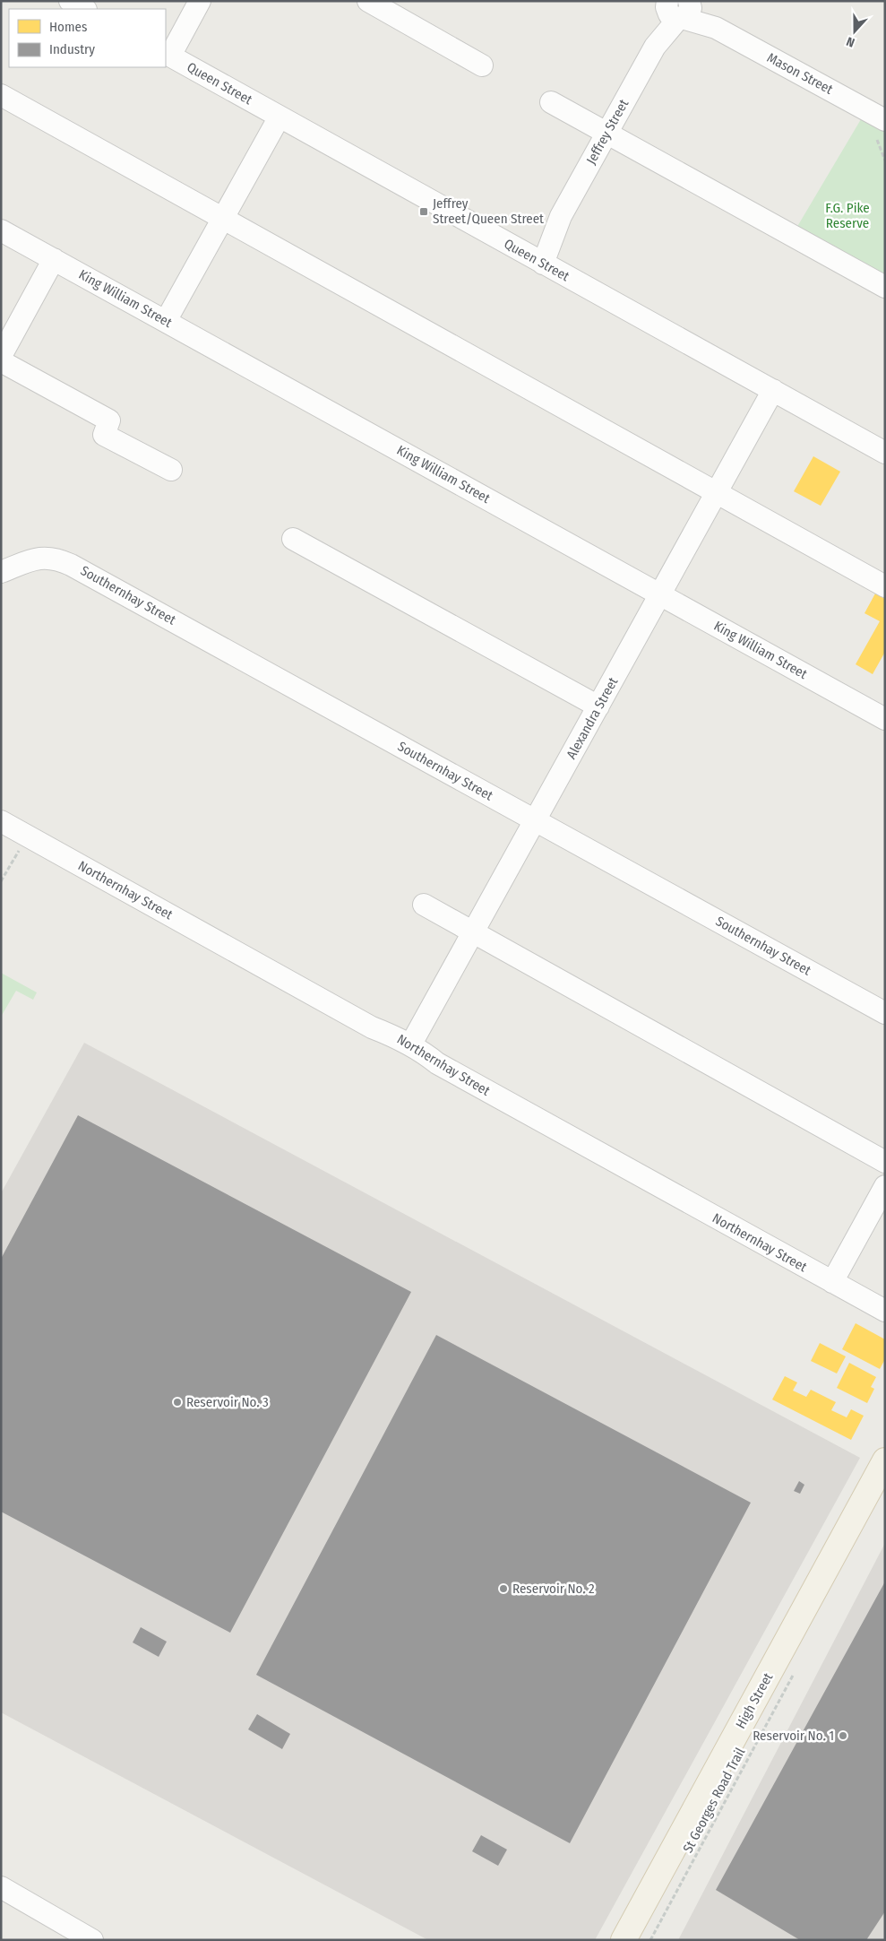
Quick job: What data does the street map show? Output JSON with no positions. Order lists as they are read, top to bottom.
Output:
{
  "streets": {
    "main road": ["High Street"],
    "street": [
      "Mason Street",
      "Queen Street",
      "Jeffrey Street",
      "King William Street",
      "Southernhay Street",
      "Alexandra Street",
      "Northernhay Street"
    ],
    "path": ["St Georges Road Trail"]
  },
  "crossings": [
    ["Mason Street", "Jeffrey Street"],
    ["Queen Street", "Jeffrey Street"],
    ["Queen Street", "Alexandra Street"],
    ["King William Street", "Alexandra Street"],
    ["Southernhay Street", "Alexandra Street"],
    ["Alexandra Street", "Northernhay Street"]
  ],
  "parks": ["F.G. Pike Reserve"],
  "places": {
    "transit": ["Jeffrey Street/Queen Street"],
    "other": ["Reservoir No. 3", "Reservoir No. 2", "Reservoir No. 1"]
  },
  "legend": ["Homes", "Industry"],
  "north": "bottom"
}
